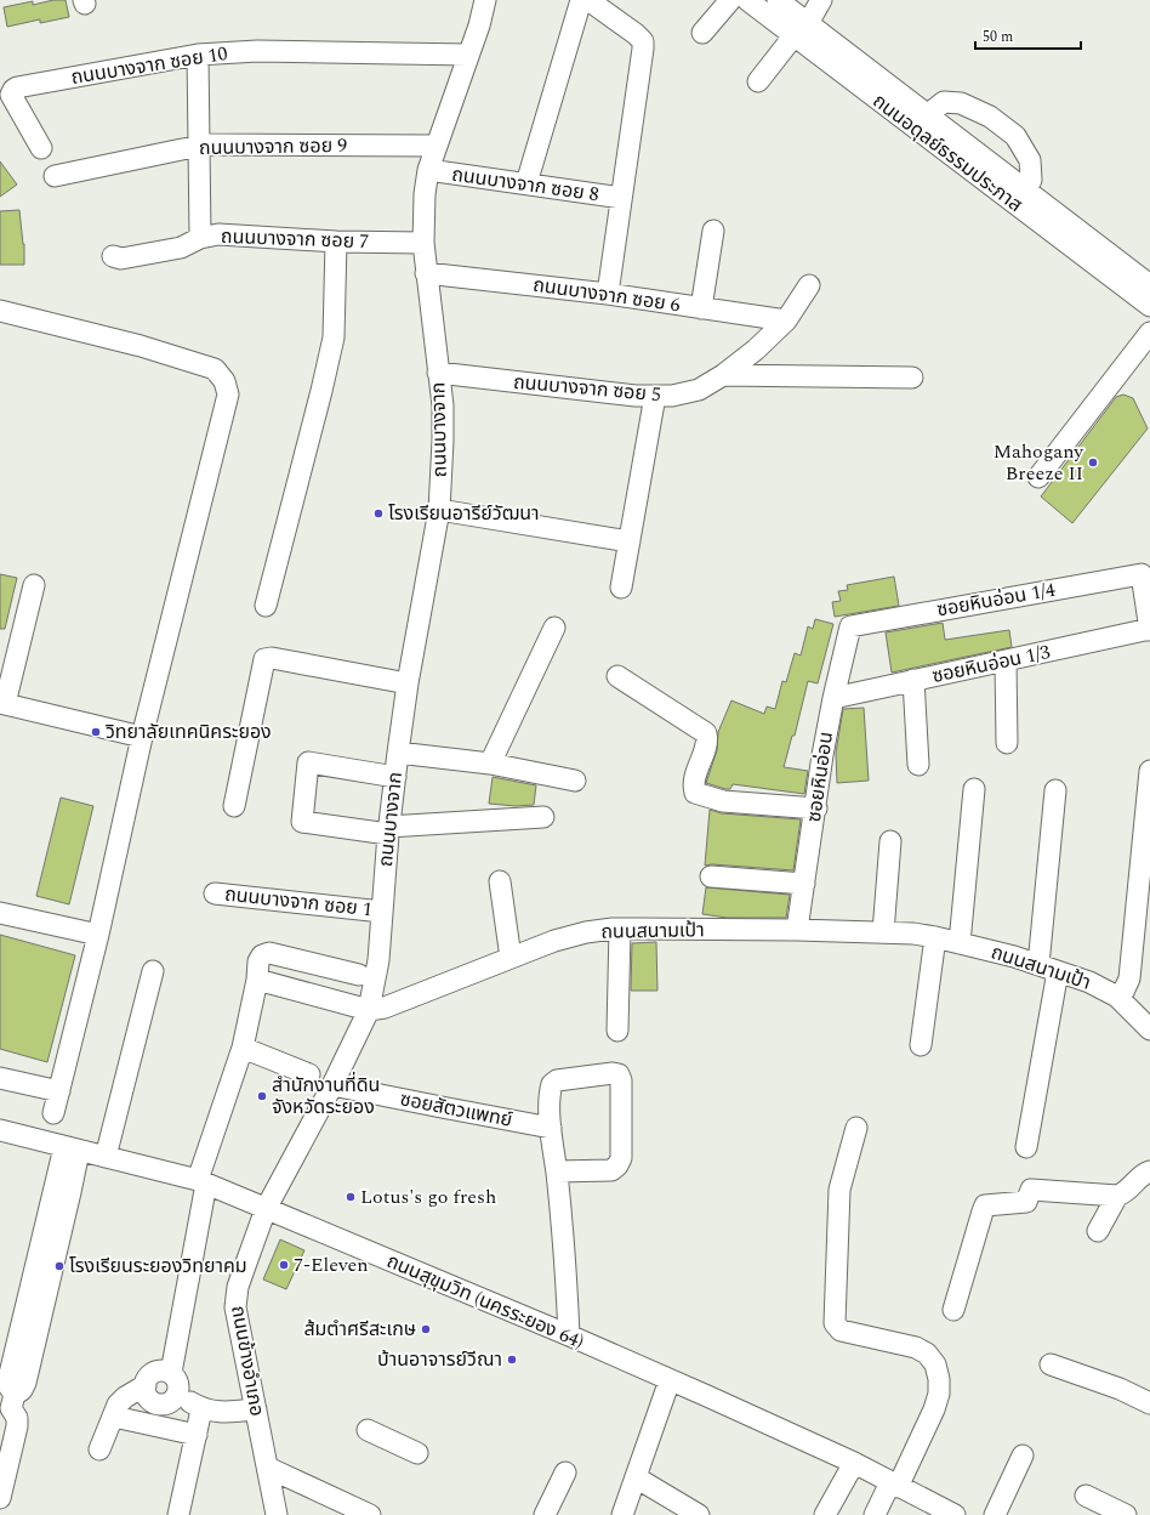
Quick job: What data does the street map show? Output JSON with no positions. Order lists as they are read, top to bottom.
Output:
{
  "streets": {
    "street": [
      "ถนนบางจาก ซอย 10",
      "ถนนบางจาก ซอย 9",
      "ถนนอดุลย์ธรรมประภาส",
      "ถนนบางจาก ซอย 8",
      "ถนนบางจาก ซอย 7",
      "ถนนบางจาก ซอย 6",
      "ถนนบางจาก ซอย 5",
      "ถนนบางจาก",
      "ซอยหินอ่อน 1/4",
      "ซอยหินอ่อน 1/3",
      "ซอยหินอ่อน",
      "ถนนบางจาก ซอย 1",
      "ถนนสนามเป้า",
      "ซอยสัตวแพทย์",
      "ถนนสุขุมวิท (นครระยอง 64)",
      "ถนนข้างอำเภอ"
    ]
  },
  "crossings": [
    ["ถนนบางจาก ซอย 10", "ถนนบางจาก"],
    ["ถนนบางจาก ซอย 9", "ถนนบางจาก"],
    ["ถนนบางจาก ซอย 8", "ถนนบางจาก"],
    ["ถนนบางจาก ซอย 7", "ถนนบางจาก"],
    ["ถนนบางจาก ซอย 6", "ถนนบางจาก ซอย 5"],
    ["ถนนบางจาก ซอย 6", "ถนนบางจาก"],
    ["ถนนบางจาก ซอย 5", "ถนนบางจาก"],
    ["ถนนบางจาก", "ถนนบางจาก ซอย 1"],
    ["ถนนบางจาก", "ถนนสนามเป้า"],
    ["ซอยหินอ่อน 1/4", "ซอยหินอ่อน 1/3"],
    ["ซอยหินอ่อน 1/4", "ซอยหินอ่อน"],
    ["ซอยหินอ่อน 1/3", "ซอยหินอ่อน"],
    ["ซอยหินอ่อน", "ถนนสนามเป้า"],
    ["ถนนสุขุมวิท (นครระยอง 64)", "ถนนข้างอำเภอ"]
  ],
  "places": [
    "Mahogany Breeze II",
    "โรงเรียนอารีย์วัฒนา",
    "วิทยาลัยเทคนิคระยอง",
    "สำนักงานที่ดิน จังหวัดระยอง",
    "Lotus's go fresh",
    "7-Eleven",
    "โรงเรียนระยองวิทยาคม",
    "ส้มตำศรีสะเกษ",
    "บ้านอาจารย์วีณา"
  ],
  "scale_bar": "50 m"
}
